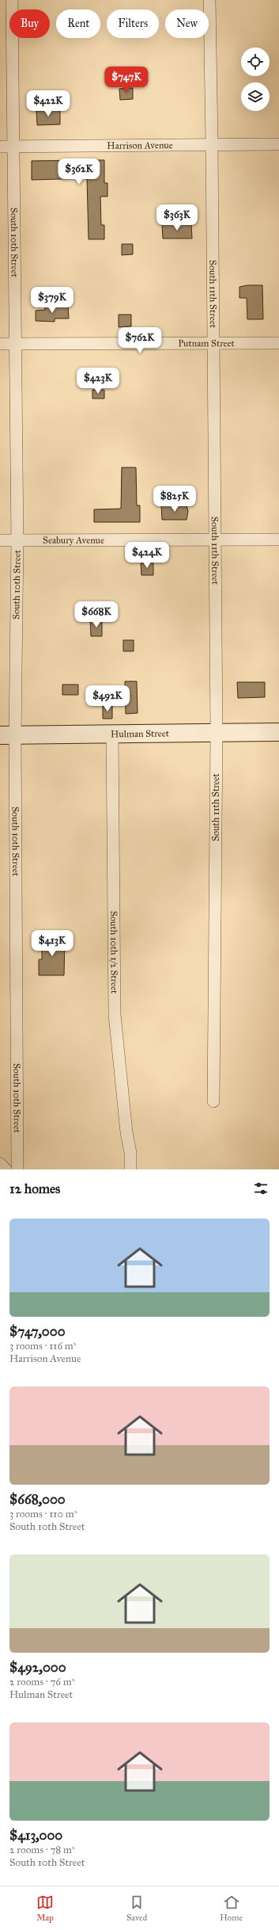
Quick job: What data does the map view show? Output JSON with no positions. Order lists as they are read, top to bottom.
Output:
{
  "streets": {
    "street": [
      "Harrison Avenue",
      "South 10th Street",
      "South 11th Street",
      "Putnam Street",
      "Seabury Avenue",
      "Hulman Street",
      "South 10th 1/2 Street"
    ]
  },
  "crossings": [
    ["Harrison Avenue", "South 10th Street"],
    ["Harrison Avenue", "South 11th Street"],
    ["South 10th Street", "Putnam Street"],
    ["South 10th Street", "Seabury Avenue"],
    ["South 10th Street", "Hulman Street"],
    ["South 11th Street", "Putnam Street"],
    ["South 11th Street", "Seabury Avenue"],
    ["South 11th Street", "Hulman Street"],
    ["Hulman Street", "South 10th 1/2 Street"]
  ],
  "page": {
    "chip": [
      "Buy",
      "Rent",
      "Filters",
      "New"
    ],
    "price": [
      "$747K",
      "$422K",
      "$362K",
      "$363K",
      "$379K",
      "$762K",
      "$423K",
      "$825K",
      "$424K",
      "$668K",
      "$492K",
      "$413K"
    ],
    "heading": "12 homes",
    "list": [
      {
        "name": "$747,000",
        "note": "3 rooms · 116 m² · Harrison Avenue"
      },
      {
        "name": "$668,000",
        "note": "3 rooms · 110 m² · South 10th Street"
      },
      {
        "name": "$492,000",
        "note": "2 rooms · 76 m² · Hulman Street"
      },
      {
        "name": "$413,000",
        "note": "2 rooms · 78 m² · South 10th Street"
      }
    ],
    "tabs": ["Map", "Saved", "Home"]
  }
}
